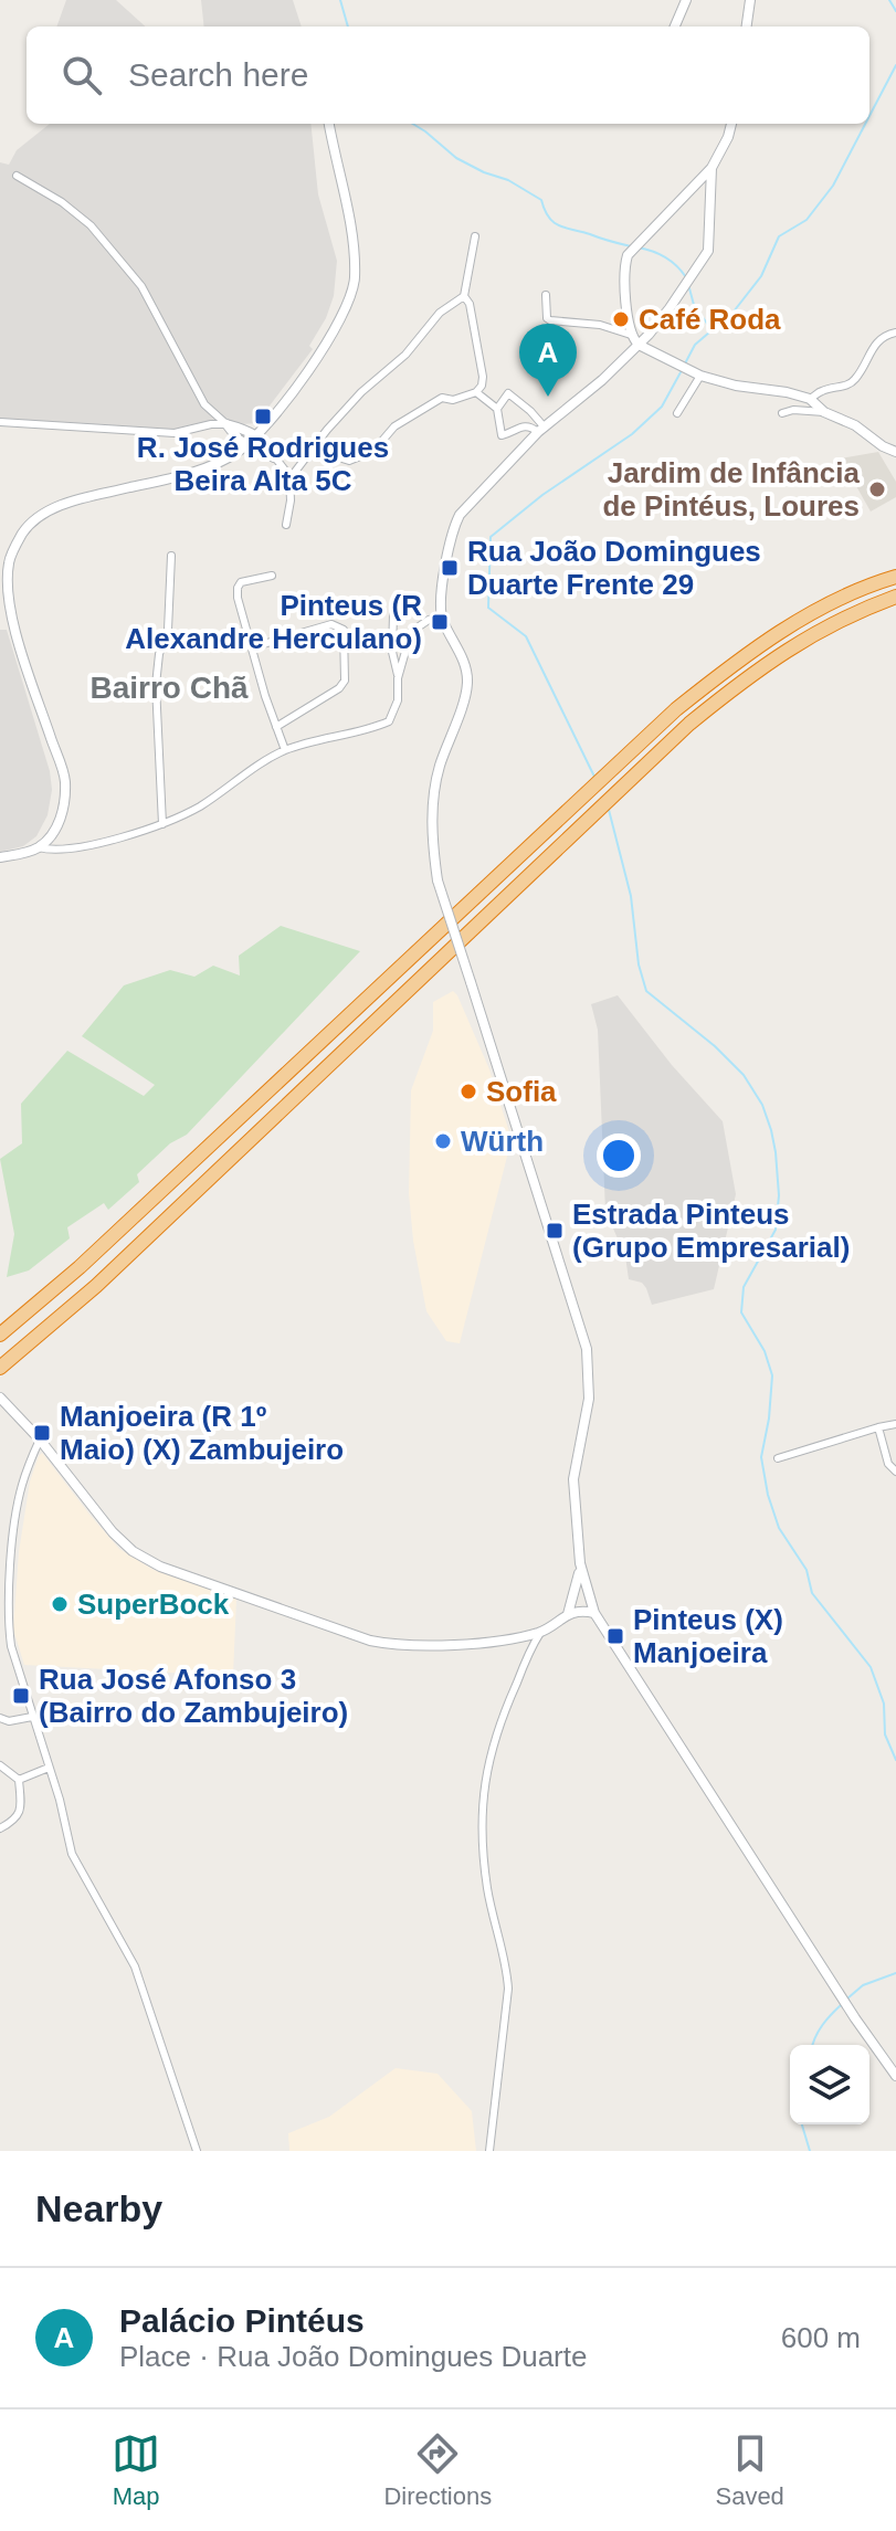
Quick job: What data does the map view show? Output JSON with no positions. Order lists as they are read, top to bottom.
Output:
{
  "districts": ["Bairro Chã"],
  "places": {
    "other": [
      "Café Roda",
      "Jardim de Infância de Pintéus, Loures",
      "Sofia",
      "Würth",
      "SuperBock"
    ],
    "transit": [
      "R. José Rodrigues Beira Alta 5C",
      "Rua João Domingues Duarte Frente 29",
      "Pinteus (R Alexandre Herculano)",
      "Estrada Pinteus (Grupo Empresarial)",
      "Manjoeira (R 1º Maio) (X) Zambujeiro",
      "Pinteus (X) Manjoeira",
      "Rua José Afonso 3 (Bairro do Zambujeiro)"
    ]
  },
  "page": {
    "search": "Search here",
    "pins": "A",
    "heading": "Nearby",
    "list": [
      {
        "mark": "A",
        "name": "Palácio Pintéus",
        "note": "Place · Rua João Domingues Duarte",
        "value": "600 m"
      }
    ],
    "nav": ["Map", "Directions", "Saved"]
  }
}
